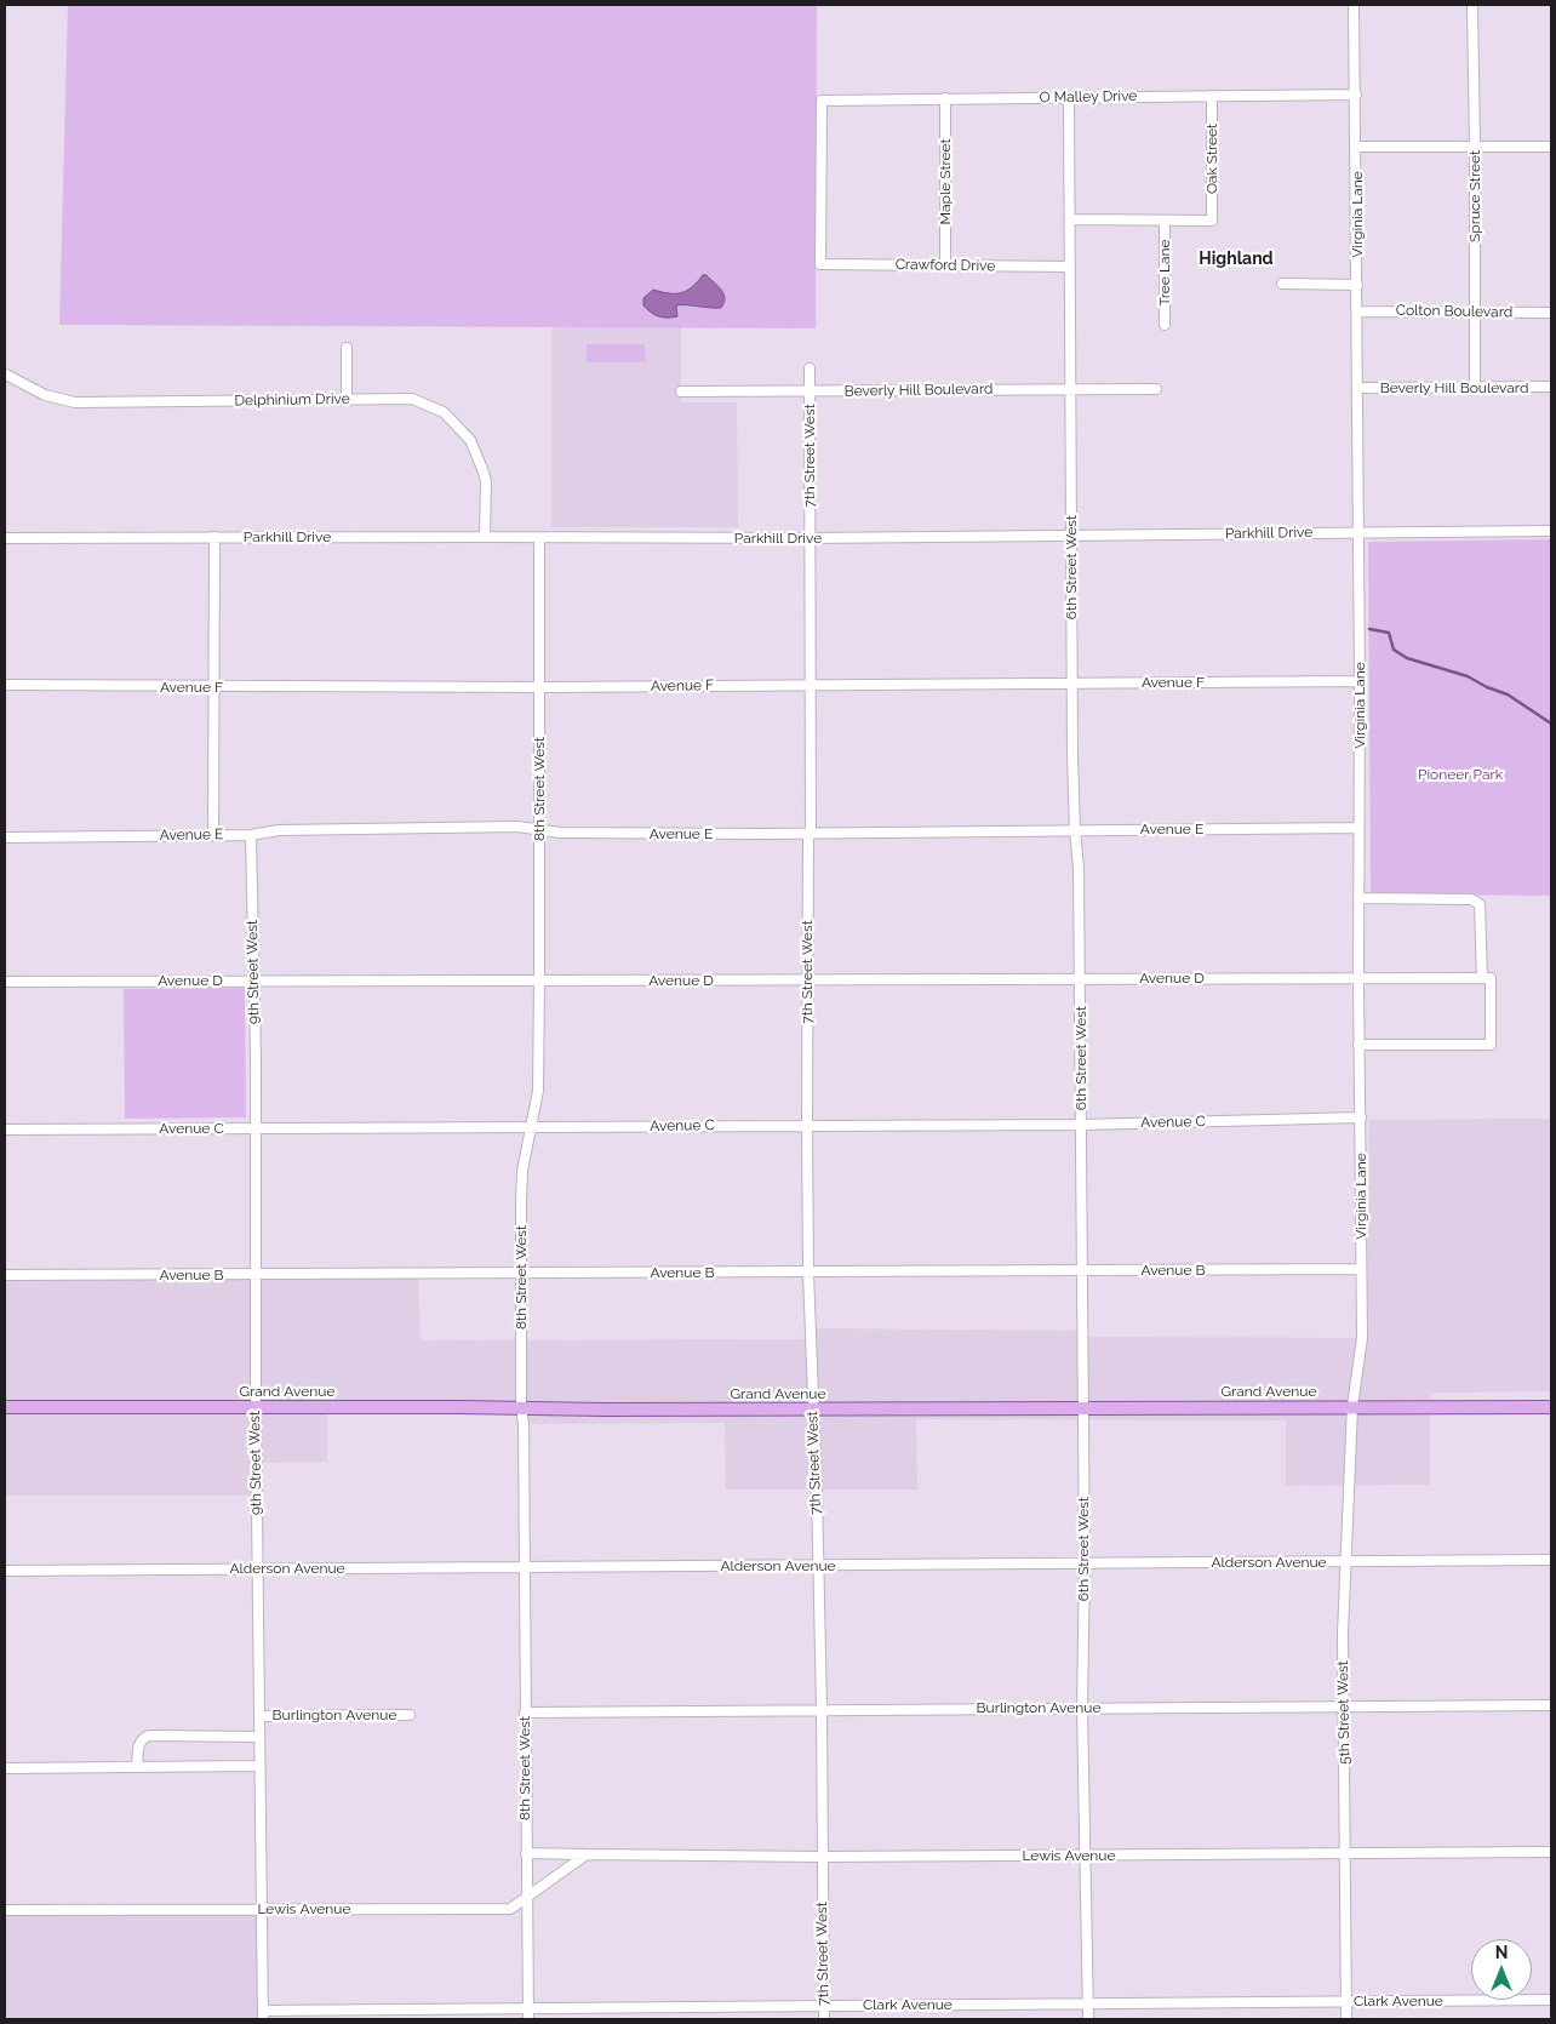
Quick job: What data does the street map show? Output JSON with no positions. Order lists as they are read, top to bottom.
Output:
{
  "streets": {
    "main road": ["Grand Avenue"],
    "street": [
      "O Malley Drive",
      "Oak Street",
      "Maple Street",
      "Spruce Street",
      "Virginia Lane",
      "Crawford Drive",
      "Tree Lane",
      "Colton Boulevard",
      "Beverly Hill Boulevard",
      "Delphinium Drive",
      "7th Street West",
      "Parkhill Drive",
      "6th Street West",
      "Avenue F",
      "8th Street West",
      "Avenue E",
      "9th Street West",
      "Avenue D",
      "Avenue C",
      "Avenue B",
      "Alderson Avenue",
      "Burlington Avenue",
      "5th Street West",
      "Lewis Avenue",
      "Clark Avenue"
    ]
  },
  "crossings": [
    ["O Malley Drive", "Oak Street"],
    ["O Malley Drive", "Maple Street"],
    ["O Malley Drive", "Virginia Lane"],
    ["O Malley Drive", "Crawford Drive"],
    ["O Malley Drive", "6th Street West"],
    ["Oak Street", "Tree Lane"],
    ["Maple Street", "Crawford Drive"],
    ["Spruce Street", "Colton Boulevard"],
    ["Spruce Street", "Beverly Hill Boulevard"],
    ["Virginia Lane", "Colton Boulevard"],
    ["Virginia Lane", "Beverly Hill Boulevard"],
    ["Virginia Lane", "Parkhill Drive"],
    ["Virginia Lane", "Avenue F"],
    ["Virginia Lane", "Avenue E"],
    ["Virginia Lane", "Avenue D"],
    ["Virginia Lane", "Avenue C"],
    ["Virginia Lane", "Avenue B"],
    ["Virginia Lane", "Grand Avenue"],
    ["Virginia Lane", "5th Street West"],
    ["Crawford Drive", "6th Street West"],
    ["Beverly Hill Boulevard", "7th Street West"],
    ["Beverly Hill Boulevard", "6th Street West"],
    ["Delphinium Drive", "Parkhill Drive"],
    ["7th Street West", "Parkhill Drive"],
    ["7th Street West", "Avenue F"],
    ["7th Street West", "Avenue E"],
    ["7th Street West", "Avenue D"],
    ["7th Street West", "Avenue C"],
    ["7th Street West", "Avenue B"],
    ["7th Street West", "Grand Avenue"],
    ["7th Street West", "Alderson Avenue"],
    ["7th Street West", "Burlington Avenue"],
    ["7th Street West", "Lewis Avenue"],
    ["7th Street West", "Clark Avenue"],
    ["Parkhill Drive", "6th Street West"],
    ["Parkhill Drive", "8th Street West"],
    ["6th Street West", "Avenue F"],
    ["6th Street West", "Avenue E"],
    ["6th Street West", "Avenue D"],
    ["6th Street West", "Avenue C"],
    ["6th Street West", "Avenue B"],
    ["6th Street West", "Grand Avenue"],
    ["6th Street West", "Alderson Avenue"],
    ["6th Street West", "Burlington Avenue"],
    ["6th Street West", "Lewis Avenue"],
    ["6th Street West", "Clark Avenue"],
    ["Avenue F", "8th Street West"],
    ["8th Street West", "Avenue E"],
    ["8th Street West", "Avenue D"],
    ["8th Street West", "Avenue C"],
    ["8th Street West", "Avenue B"],
    ["8th Street West", "Grand Avenue"],
    ["8th Street West", "Alderson Avenue"],
    ["8th Street West", "Burlington Avenue"],
    ["8th Street West", "Lewis Avenue"],
    ["8th Street West", "Clark Avenue"],
    ["Avenue E", "9th Street West"],
    ["9th Street West", "Avenue D"],
    ["9th Street West", "Avenue C"],
    ["9th Street West", "Avenue B"],
    ["9th Street West", "Grand Avenue"],
    ["9th Street West", "Alderson Avenue"],
    ["9th Street West", "Burlington Avenue"],
    ["9th Street West", "Lewis Avenue"],
    ["9th Street West", "Clark Avenue"],
    ["Grand Avenue", "5th Street West"],
    ["Alderson Avenue", "5th Street West"],
    ["Burlington Avenue", "5th Street West"],
    ["5th Street West", "Lewis Avenue"],
    ["5th Street West", "Clark Avenue"]
  ],
  "districts": ["Highland"],
  "parks": ["Pioneer Park"],
  "north": "top"
}
